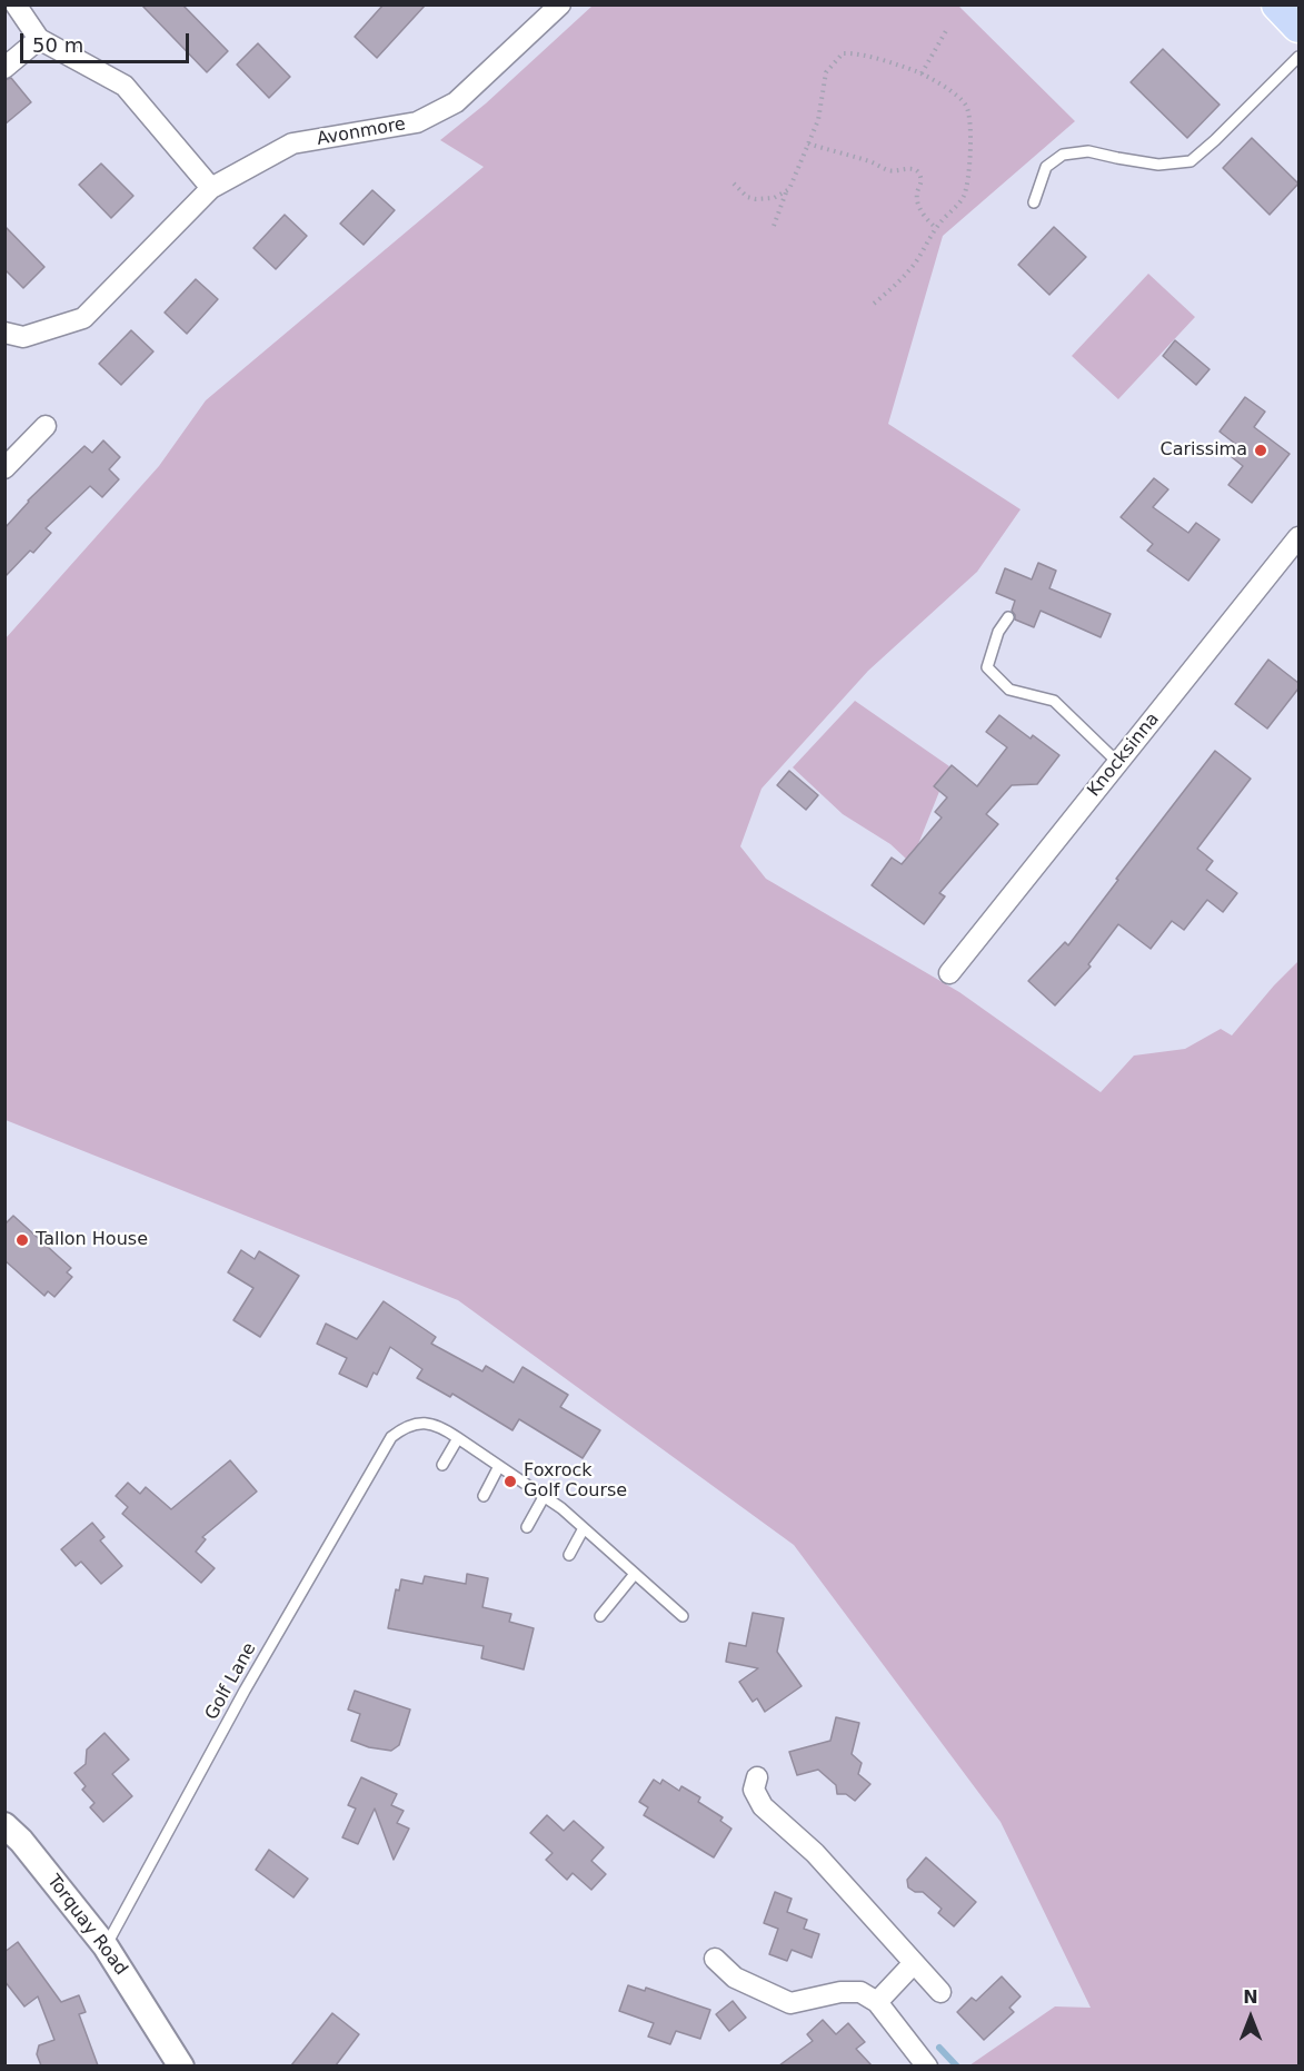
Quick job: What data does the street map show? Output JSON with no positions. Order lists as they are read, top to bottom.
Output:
{
  "streets": {
    "street": ["Avonmore", "Knocksinna", "Torquay Road"],
    "lane": ["Golf Lane"]
  },
  "crossings": [
    ["Golf Lane", "Torquay Road"]
  ],
  "places": ["Carissima", "Tallon House", "Foxrock Golf Course"],
  "scale_bar": "50 m",
  "north": "top"
}
